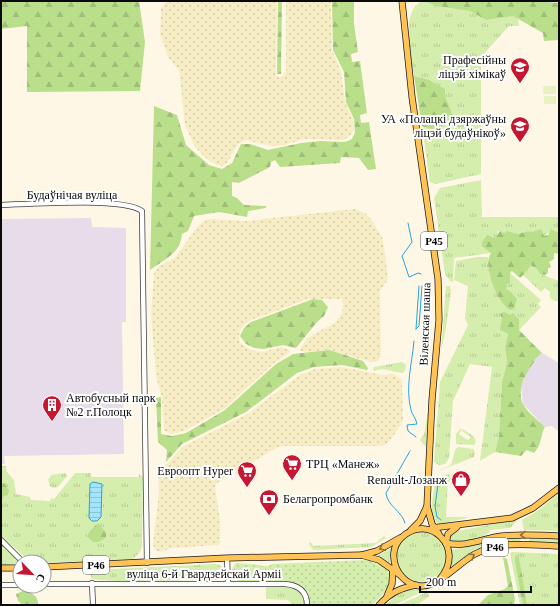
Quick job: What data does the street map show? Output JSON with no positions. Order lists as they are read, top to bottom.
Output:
{
  "streets": {
    "main road": ["Р45", "Віленская шаша", "Р46"],
    "street": ["Будаўнічая вуліца", "вуліца 6-й Гвардзейскай Арміі"]
  },
  "crossings": [
    ["Будаўнічая вуліца", "Р46"],
    ["Р45", "Віленская шаша"],
    ["Р45", "Р46"]
  ],
  "places": {
    "school or university": ["Прафесійны ліцэй хімікаў", "УА «Полацкі дзяржаўны ліцэй будаўнікоў»"],
    "building": ["Автобусный парк №2 г.Полоцк"],
    "supermarket": ["ТРЦ «Манеж»", "Евроопт Hyper"],
    "shop": ["Renault-Лозанж"],
    "bank": ["Белагропромбанк"]
  },
  "scale_bar": "200 m",
  "north": "bottom right"
}
